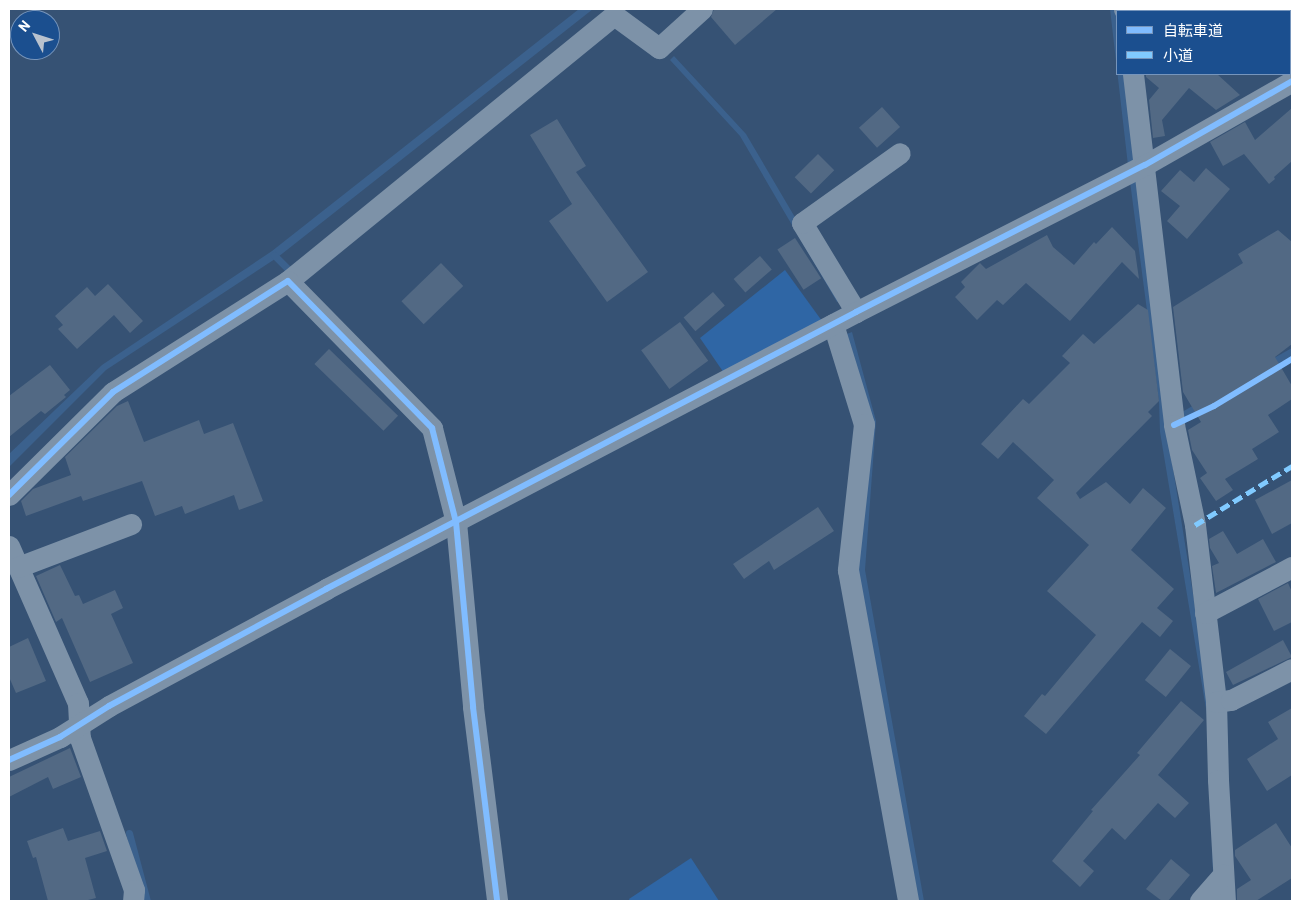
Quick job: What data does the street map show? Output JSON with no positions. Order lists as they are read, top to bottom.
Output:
{
  "legend": ["自転車道", "小道"],
  "north": "top left"
}
